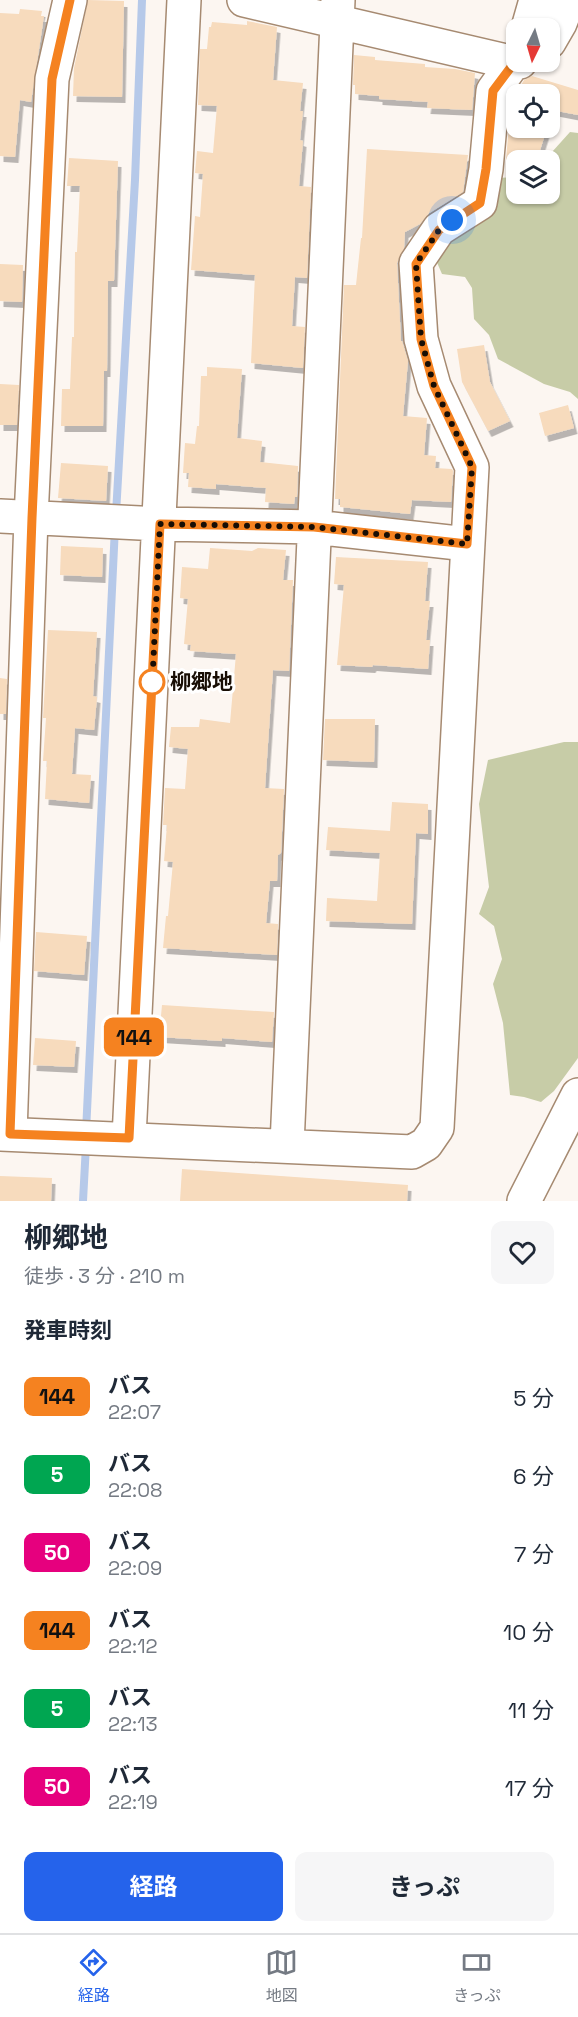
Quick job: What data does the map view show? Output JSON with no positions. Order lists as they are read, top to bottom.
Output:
{
  "places": ["柳郷地"],
  "lines": ["bus line 144"],
  "north": "bottom",
  "page": {
    "on_map": "144",
    "heading": [
      ["柳郷地", "徒歩 · 3 分 · 210 m"],
      "発車時刻"
    ],
    "list": [
      {
        "mark": "144",
        "name": "バス",
        "note": "22:07",
        "value": "5 分"
      },
      {
        "mark": "5",
        "name": "バス",
        "note": "22:08",
        "value": "6 分"
      },
      {
        "mark": "50",
        "name": "バス",
        "note": "22:09",
        "value": "7 分"
      },
      {
        "mark": "144",
        "name": "バス",
        "note": "22:12",
        "value": "10 分"
      },
      {
        "mark": "5",
        "name": "バス",
        "note": "22:13",
        "value": "11 分"
      },
      {
        "mark": "50",
        "name": "バス",
        "note": "22:19",
        "value": "17 分"
      }
    ],
    "buttons": ["経路", "きっぷ"],
    "tabs": ["経路", "地図", "きっぷ"]
  }
}
